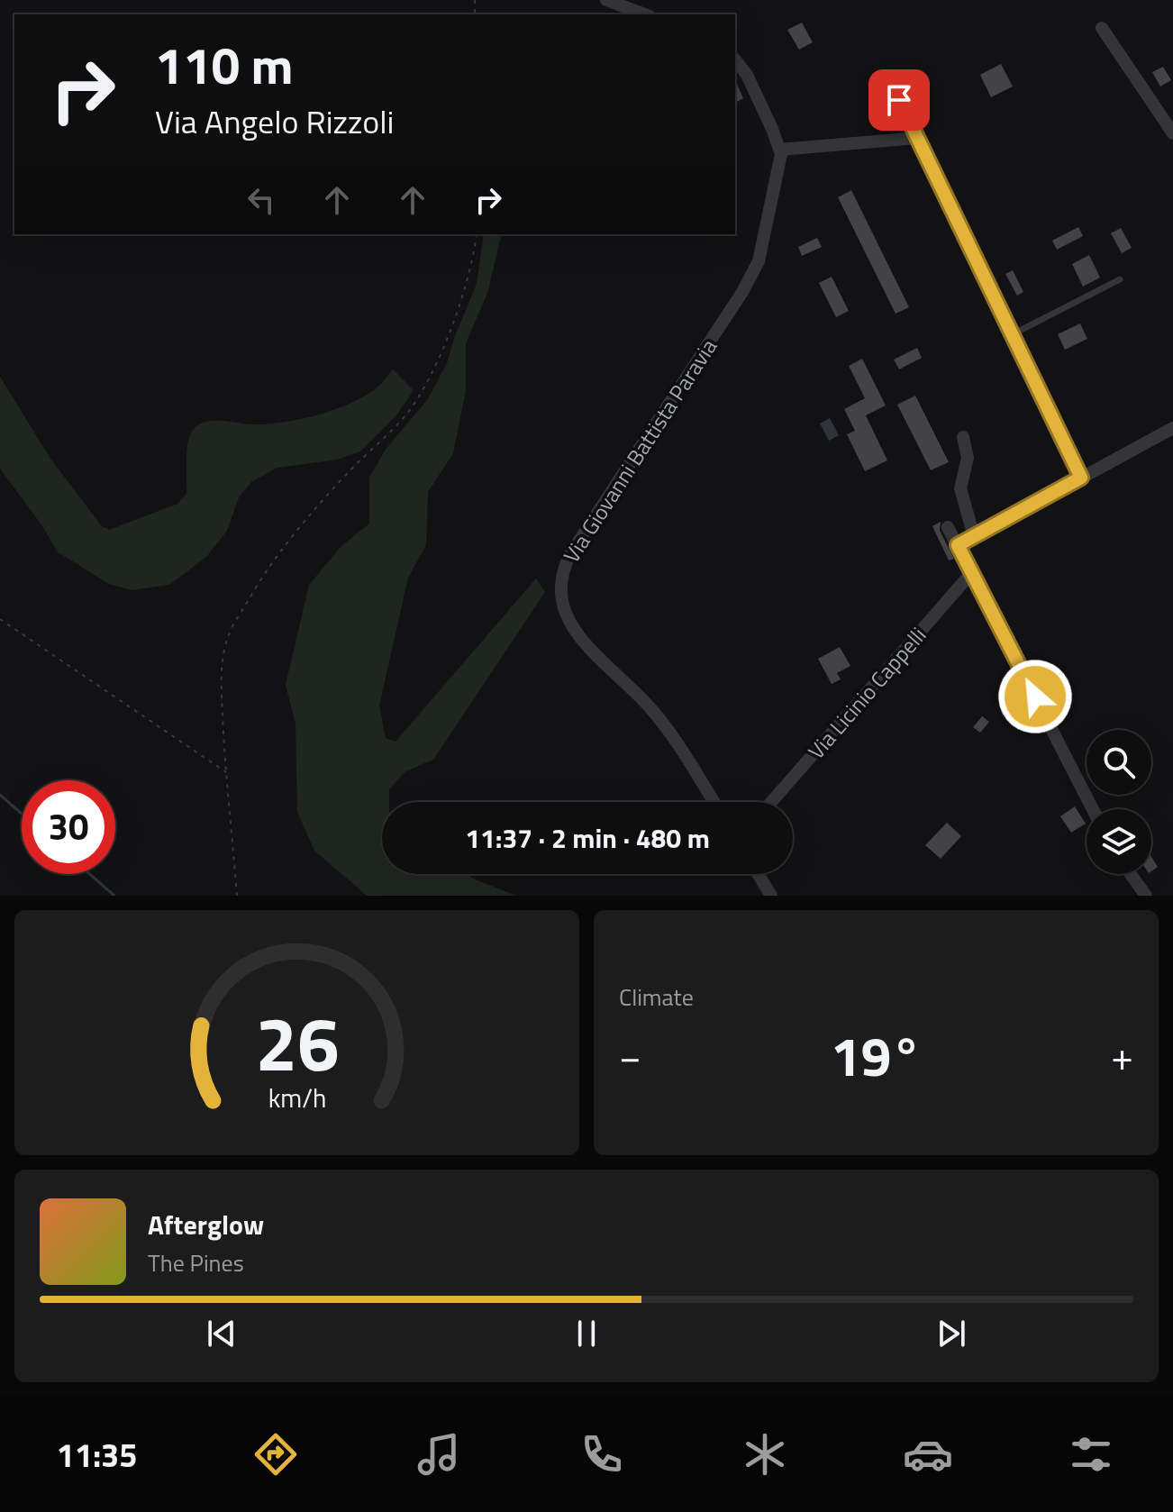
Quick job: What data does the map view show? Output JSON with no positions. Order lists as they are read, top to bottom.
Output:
{
  "streets": {
    "street": ["Via Giovanni Battista Paravia", "Via Licinio Cappelli"]
  },
  "page": {
    "turn": ["110 m", "Via Angelo Rizzoli"],
    "limit": "30",
    "trip": "11:37 · 2 min · 480 m",
    "tile": "Climate",
    "heat": ["−", "19°", "+"],
    "song": ["Afterglow", "The Pines"],
    "tabs": "11:35",
    "gauge": ["26", "km/h"]
  }
}
